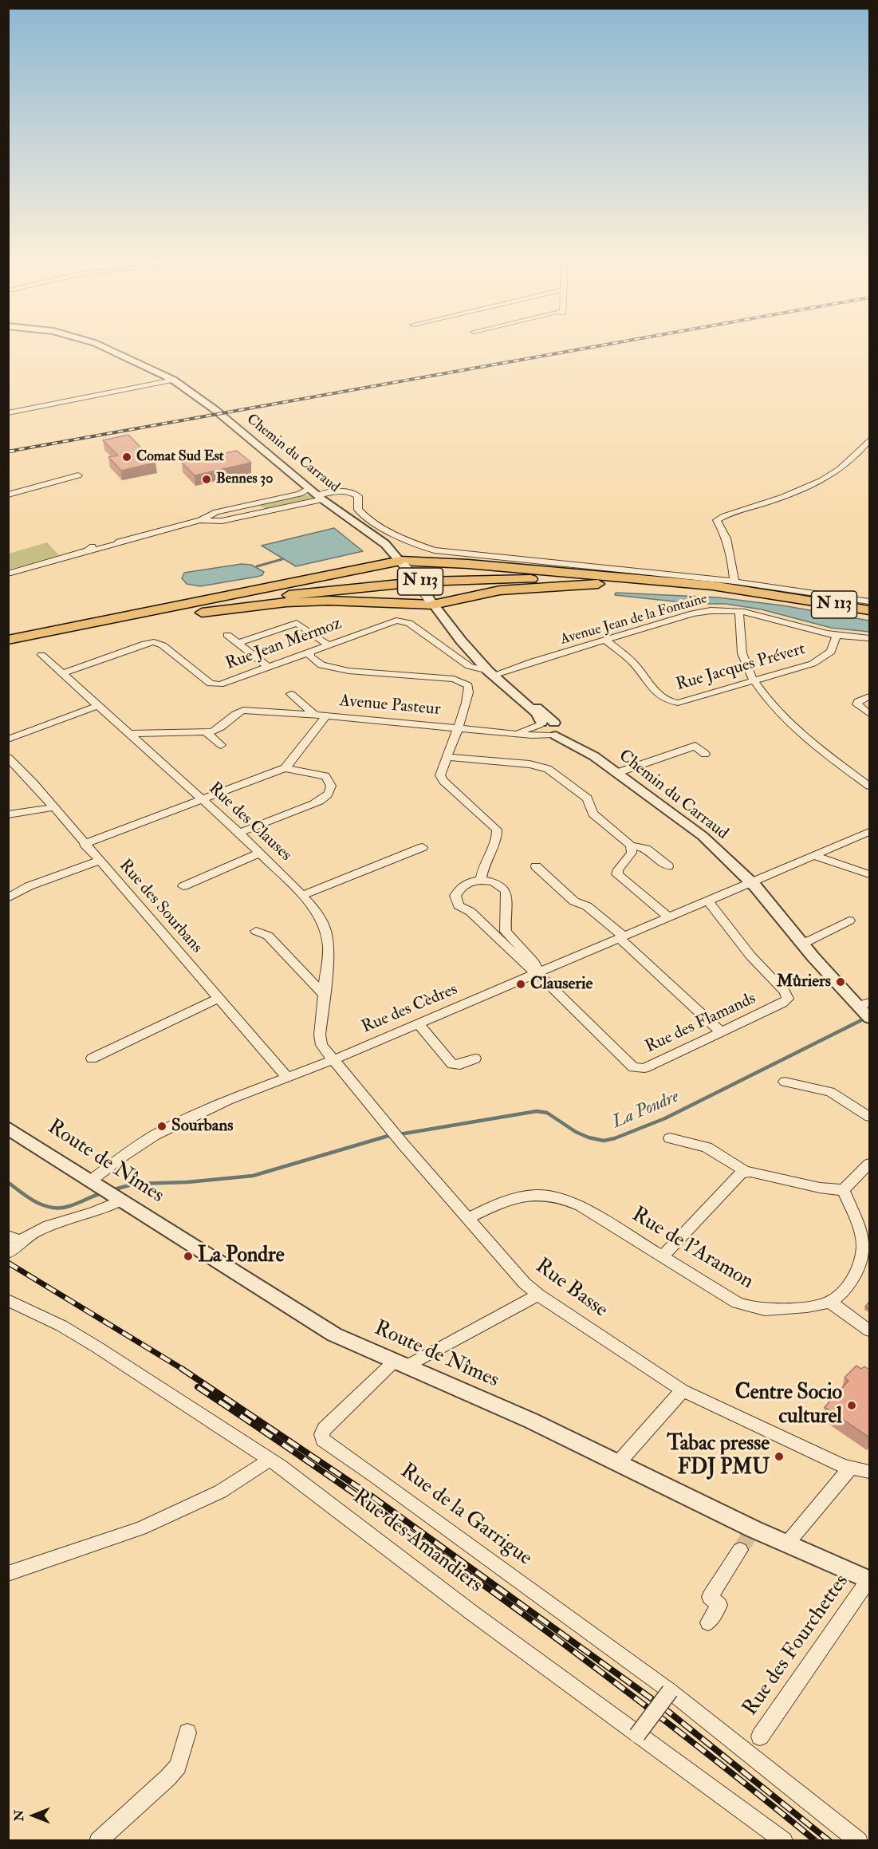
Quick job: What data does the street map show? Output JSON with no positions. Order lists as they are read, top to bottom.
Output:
{
  "streets": {
    "main road": ["N 113"],
    "street": [
      "Chemin du Carraud",
      "Avenue Jean de la Fontaine",
      "Rue Jean Mermoz",
      "Rue Jacques Prévert",
      "Avenue Pasteur",
      "Rue des Clauses",
      "Rue des Sourbans",
      "Rue des Cèdres",
      "Rue des Flamands",
      "Route de Nîmes",
      "Rue de l'Aramon",
      "Rue Basse",
      "Rue de la Garrigue",
      "Rue des Amandiers",
      "Rue des Fourchettes"
    ]
  },
  "crossings": [
    ["Chemin du Carraud", "Avenue Jean de la Fontaine"],
    ["Chemin du Carraud", "Rue Jean Mermoz"],
    ["Chemin du Carraud", "Avenue Pasteur"],
    ["Chemin du Carraud", "Rue des Cèdres"],
    ["Avenue Jean de la Fontaine", "Rue Jean Mermoz"],
    ["Avenue Jean de la Fontaine", "Rue Jacques Prévert"],
    ["Rue Jean Mermoz", "Rue des Clauses"],
    ["Avenue Pasteur", "Rue des Clauses"],
    ["Avenue Pasteur", "Rue des Sourbans"],
    ["Rue des Clauses", "Rue des Cèdres"],
    ["Rue des Clauses", "Rue Basse"],
    ["Rue des Sourbans", "Rue des Cèdres"],
    ["Rue des Cèdres", "Rue des Flamands"],
    ["Rue des Cèdres", "Route de Nîmes"],
    ["Rue des Cèdres", "Rue Basse"],
    ["Route de Nîmes", "Rue de la Garrigue"],
    ["Route de Nîmes", "Rue des Fourchettes"],
    ["Rue de l'Aramon", "Rue Basse"]
  ],
  "water": ["La Pondre"],
  "places": [
    "Comat Sud Est",
    "Bennes 30",
    "Mûriers",
    "Clauserie",
    "Sourbans",
    "La Pondre",
    "Centre Socio culturel",
    "Tabac presse FDJ PMU"
  ],
  "north": "left"
}
